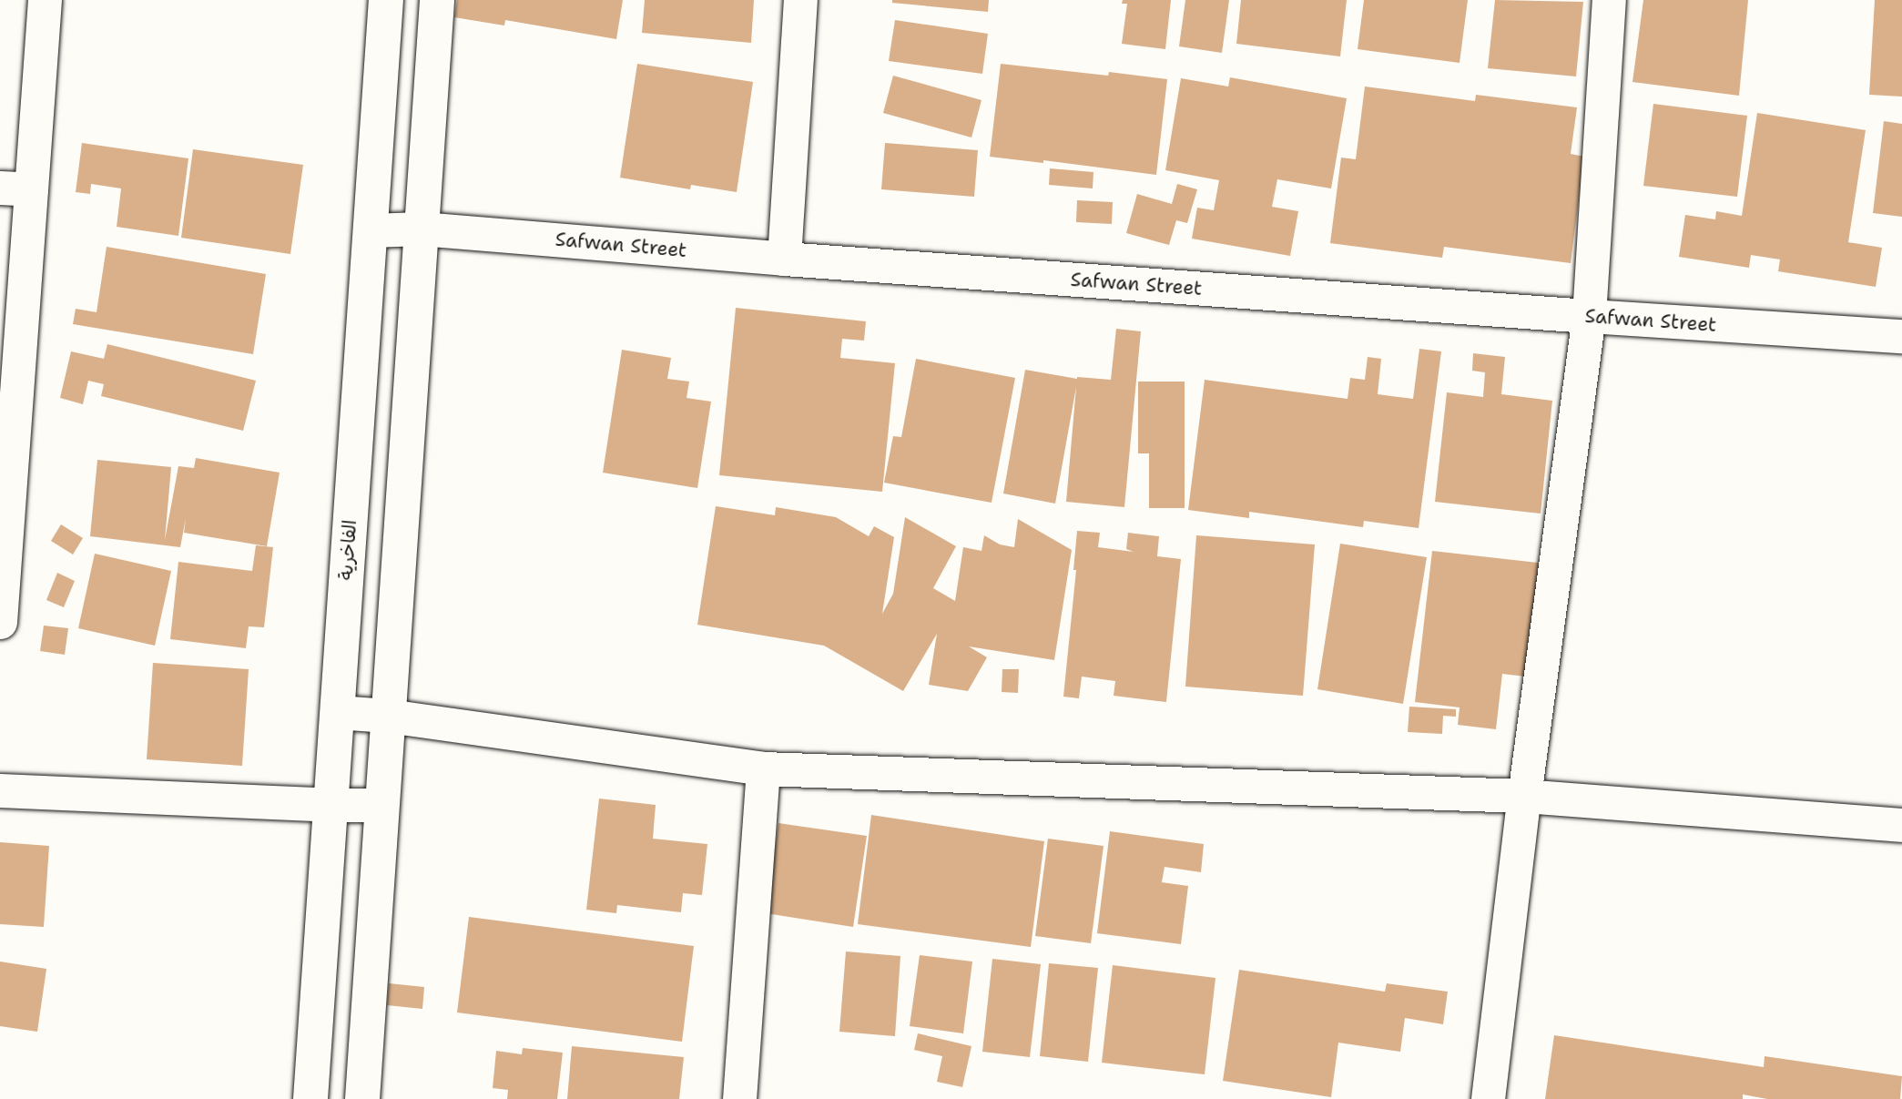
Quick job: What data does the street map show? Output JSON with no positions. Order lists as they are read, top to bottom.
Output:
{
  "streets": {
    "street": ["Safwan Street", "الفاخرية"]
  },
  "crossings": [
    ["Safwan Street", "الفاخرية"]
  ]
}
